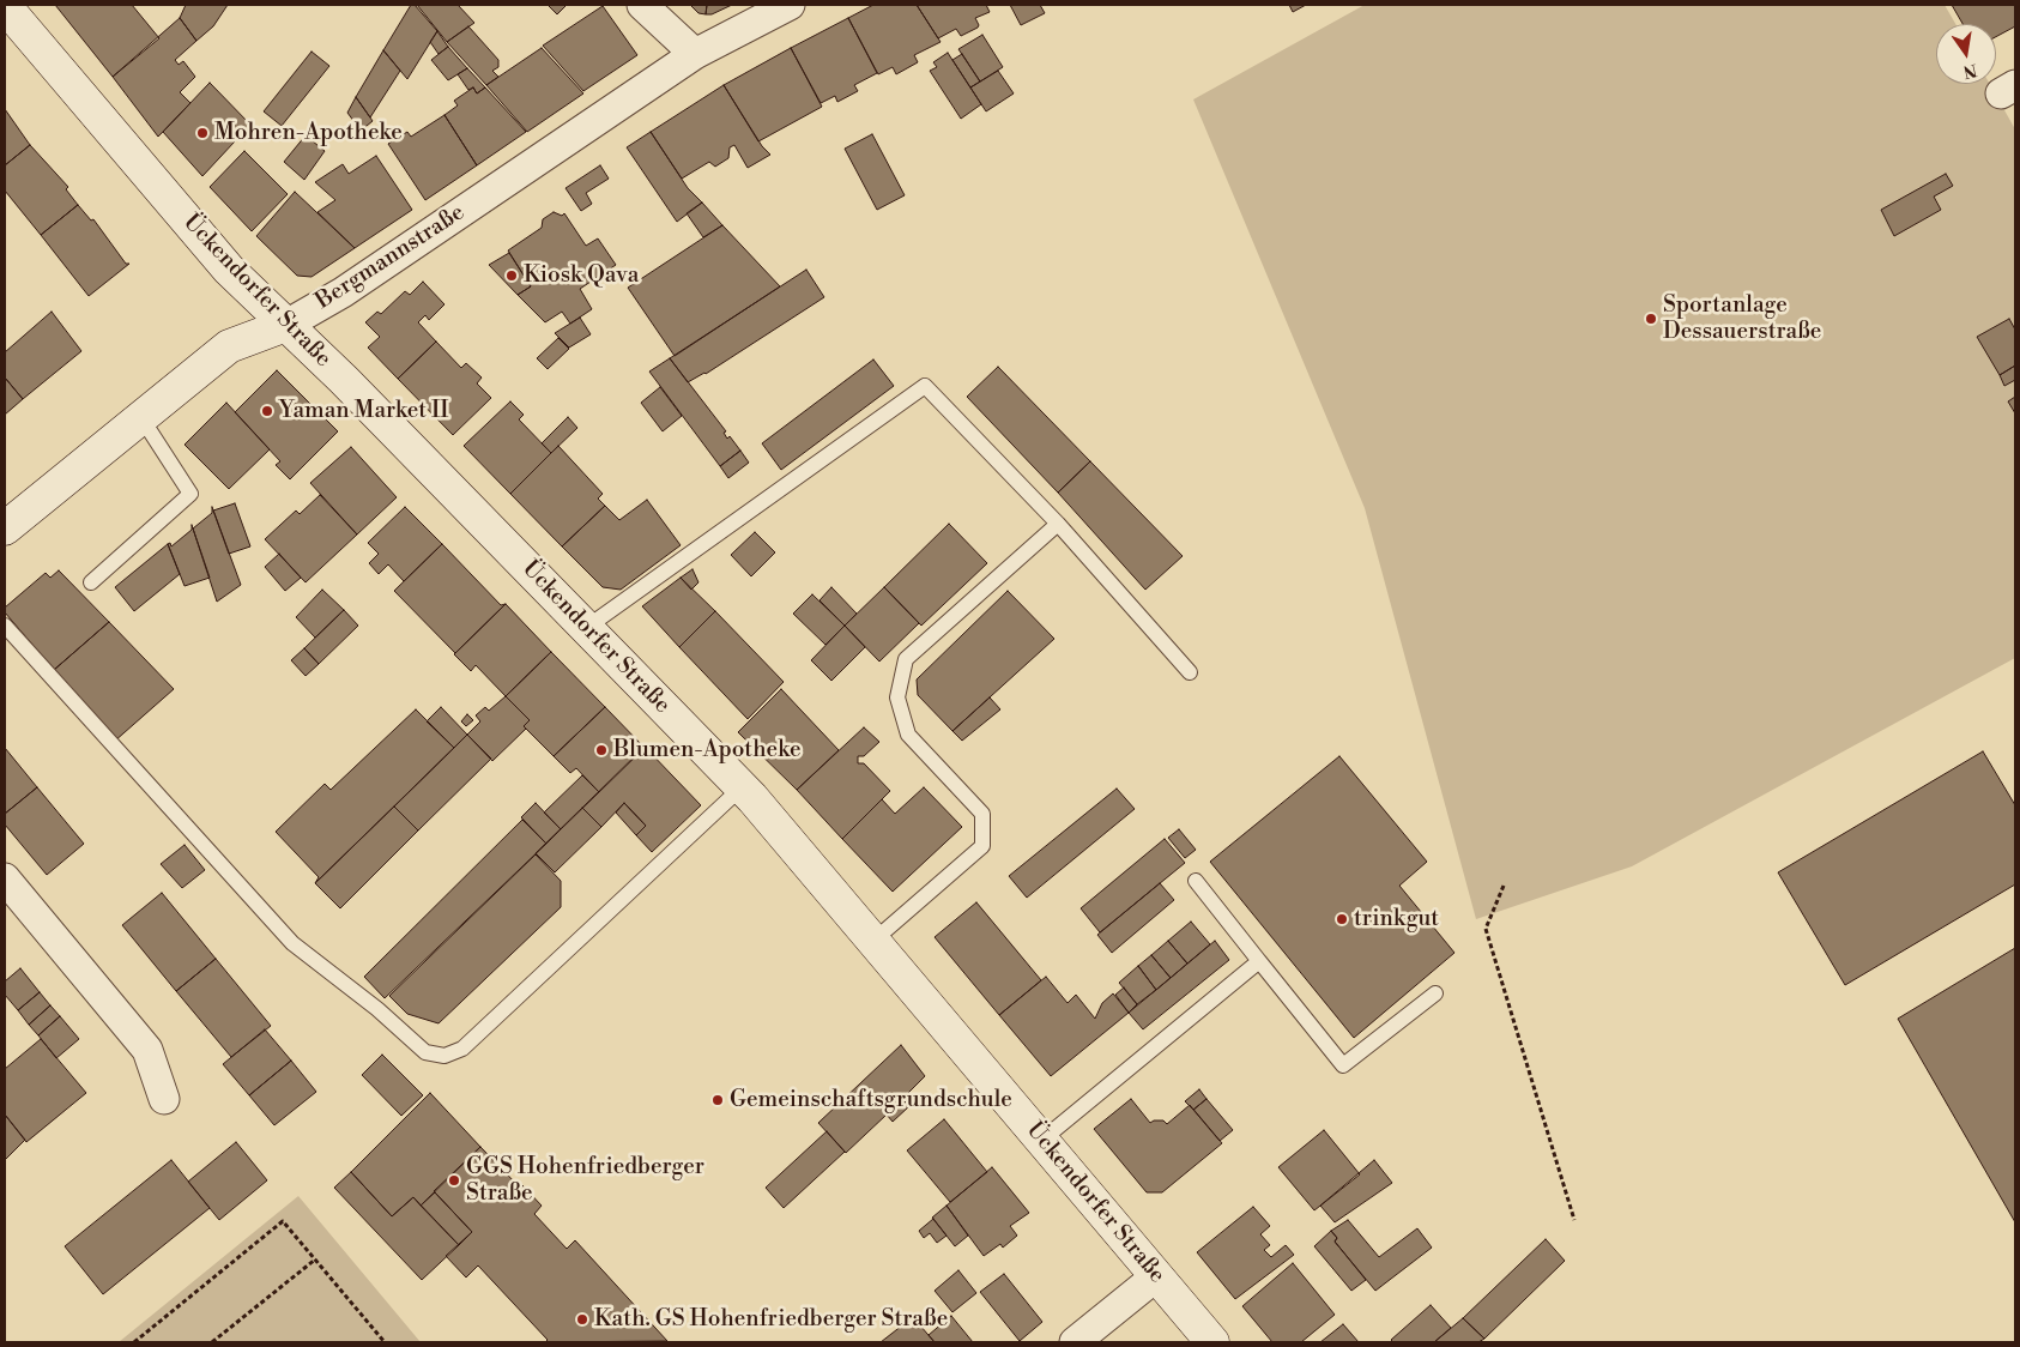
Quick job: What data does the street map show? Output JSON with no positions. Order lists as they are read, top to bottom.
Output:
{
  "streets": {
    "main road": ["Bergmannstraße", "Ückendorfer Straße"]
  },
  "crossings": [
    ["Bergmannstraße", "Ückendorfer Straße"]
  ],
  "places": [
    "Mohren-Apotheke",
    "Kiosk Qava",
    "Sportanlage Dessauerstraße",
    "Yaman Market II",
    "Blumen-Apotheke",
    "trinkgut",
    "Gemeinschaftsgrundschule",
    "GGS Hohenfriedberger Straße",
    "Kath. GS Hohenfriedberger Straße"
  ],
  "north": "bottom"
}
